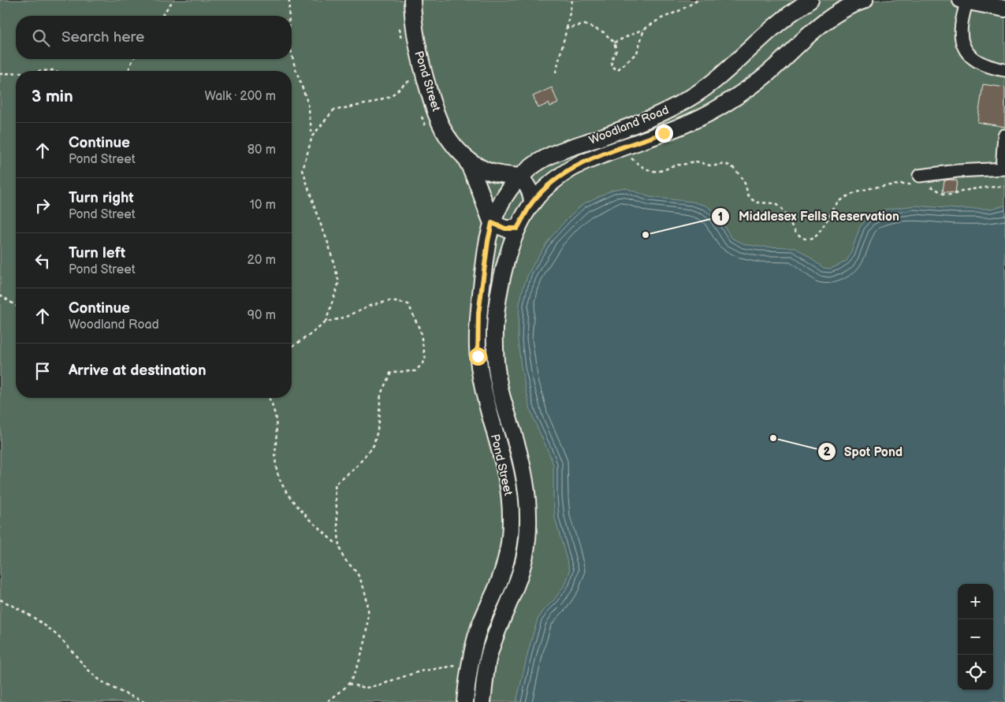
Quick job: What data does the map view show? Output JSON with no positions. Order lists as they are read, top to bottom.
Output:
{
  "streets": {
    "main road": ["Pond Street", "Woodland Road"]
  },
  "crossings": [
    ["Pond Street", "Woodland Road"]
  ],
  "places": ["Middlesex Fells Reservation", "Spot Pond"],
  "page": {
    "search": "Search here",
    "heading": ["3 min", "Walk · 200 m"],
    "list": [
      ["Continue", "Pond Street", "80 m"],
      ["Turn right", "Pond Street", "10 m"],
      ["Turn left", "Pond Street", "20 m"],
      ["Continue", "Woodland Road", "90 m"],
      "Arrive at destination"
    ],
    "map_buttons": ["+", "−"]
  }
}
